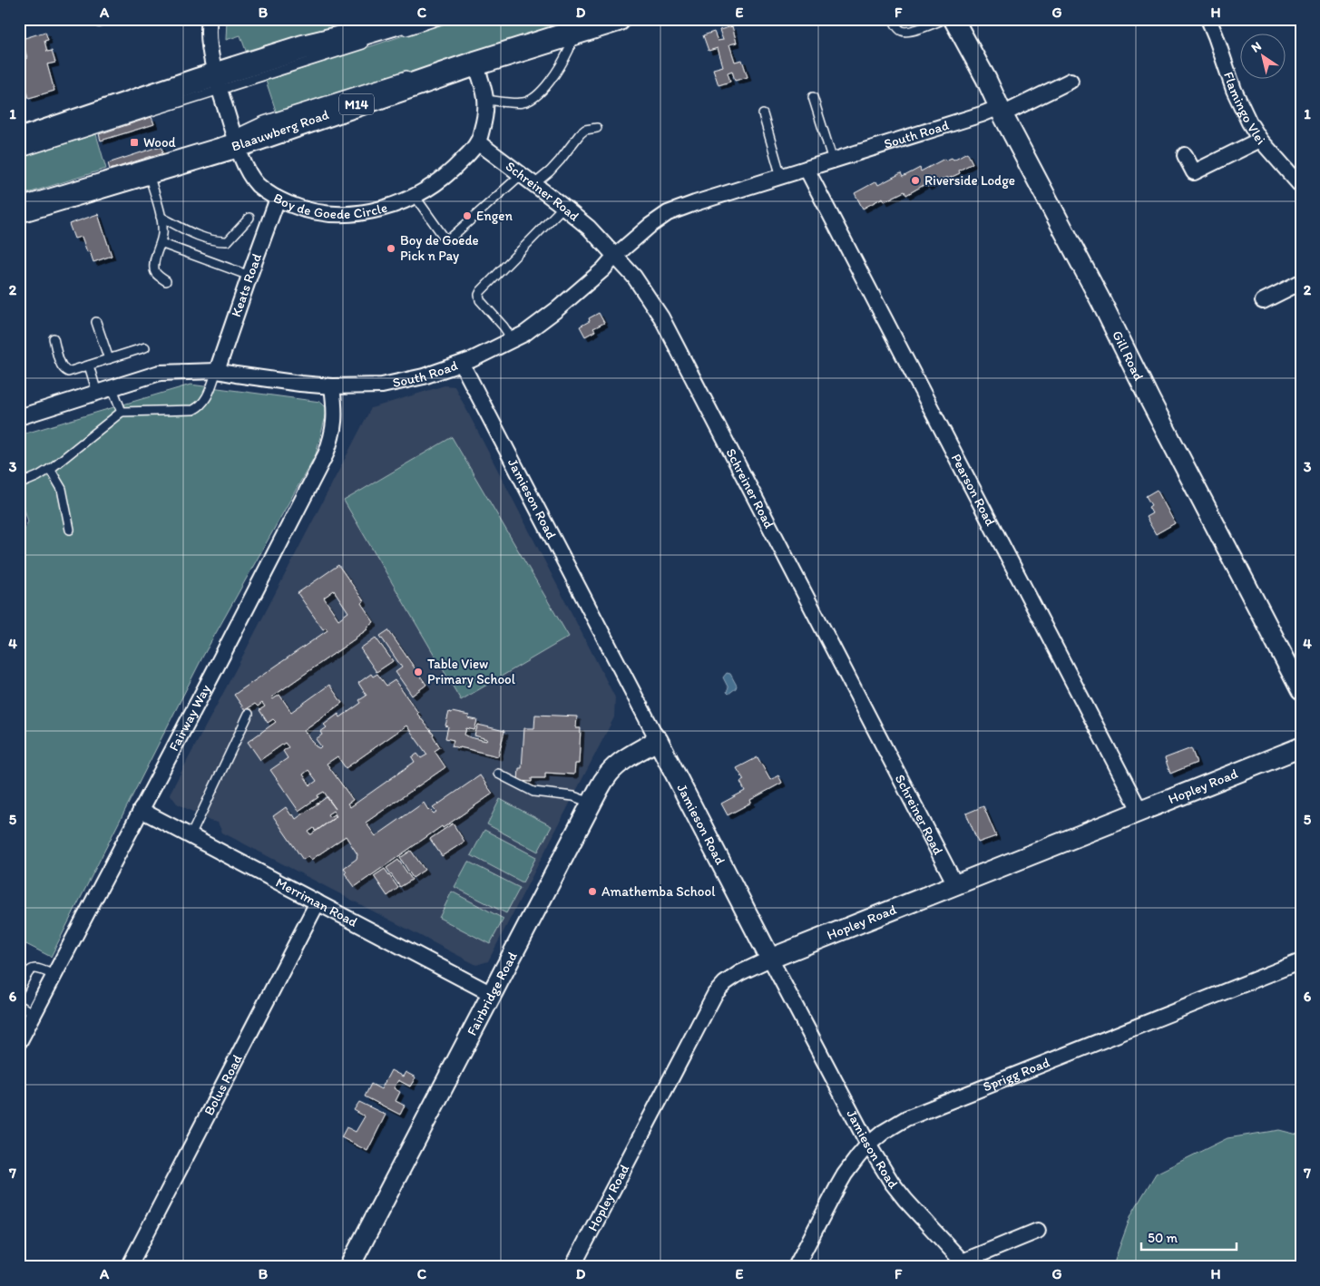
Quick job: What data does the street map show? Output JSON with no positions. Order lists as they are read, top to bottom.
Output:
{
  "streets": {
    "main road": ["M14", "Blaauwberg Road"],
    "street": [
      "Flamingo Vlei",
      "South Road",
      "Schreiner Road",
      "Boy de Goede Circle",
      "Keats Road",
      "Gill Road",
      "Pearson Road",
      "Jamieson Road",
      "Fairway Way",
      "Hopley Road",
      "Merriman Road",
      "Fairbridge Road",
      "Sprigg Road",
      "Bolus Road"
    ]
  },
  "crossings": [
    ["Blaauwberg Road", "Boy de Goede Circle"],
    ["South Road", "Schreiner Road"],
    ["South Road", "Keats Road"],
    ["South Road", "Gill Road"],
    ["South Road", "Pearson Road"],
    ["South Road", "Jamieson Road"],
    ["South Road", "Fairway Way"],
    ["Schreiner Road", "Boy de Goede Circle"],
    ["Schreiner Road", "Hopley Road"],
    ["Boy de Goede Circle", "Keats Road"],
    ["Pearson Road", "Hopley Road"],
    ["Jamieson Road", "Hopley Road"],
    ["Jamieson Road", "Fairbridge Road"],
    ["Jamieson Road", "Sprigg Road"],
    ["Fairway Way", "Merriman Road"],
    ["Merriman Road", "Fairbridge Road"],
    ["Merriman Road", "Bolus Road"]
  ],
  "places": {
    "transit": ["Wood"],
    "other": [
      "Riverside Lodge",
      "Engen",
      "Boy de Goede Pick n Pay",
      "Table View Primary School",
      "Amathemba School"
    ]
  },
  "scale_bar": "50 m",
  "north": "top left",
  "grid": {
    "columns": [
      "A",
      "B",
      "C",
      "D",
      "E",
      "F",
      "G",
      "H"
    ],
    "rows": [
      "1",
      "2",
      "3",
      "4",
      "5",
      "6",
      "7"
    ]
  }
}
